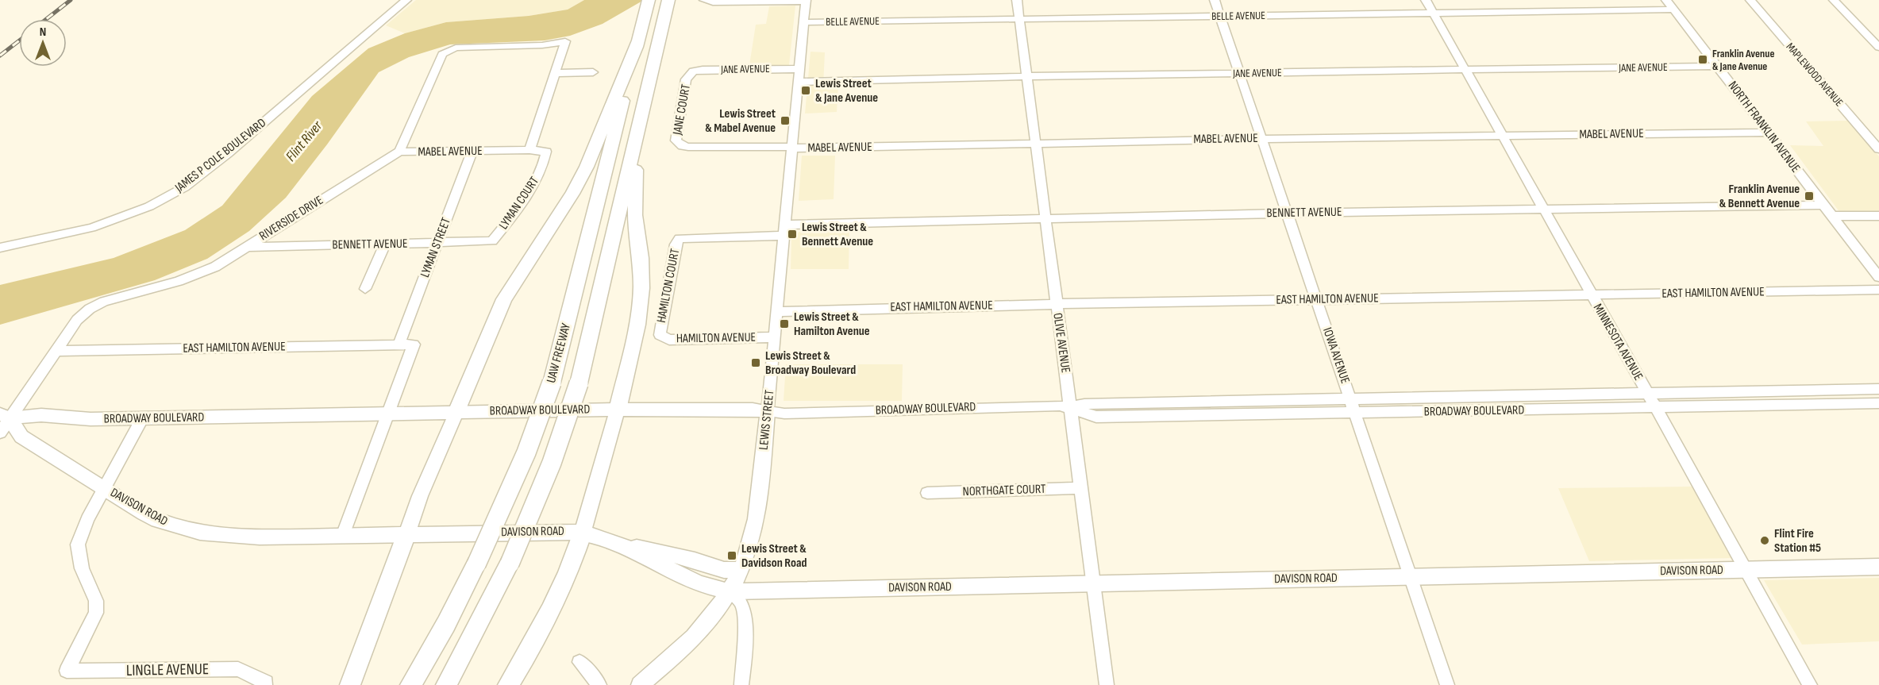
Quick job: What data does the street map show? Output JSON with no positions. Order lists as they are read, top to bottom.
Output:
{
  "streets": {
    "highway": ["UAW FREEWAY"],
    "main road": ["BROADWAY BOULEVARD", "LEWIS STREET", "DAVISON ROAD"],
    "street": [
      "BELLE AVENUE",
      "JANE AVENUE",
      "MAPLEWOOD AVENUE",
      "JANE COURT",
      "NORTH FRANKLIN AVENUE",
      "MABEL AVENUE",
      "JAMES P COLE BOULEVARD",
      "LYMAN COURT",
      "BENNETT AVENUE",
      "RIVERSIDE DRIVE",
      "LYMAN STREET",
      "HAMILTON COURT",
      "EAST HAMILTON AVENUE",
      "HAMILTON AVENUE",
      "MINNESOTA AVENUE",
      "OLIVE AVENUE",
      "IOWA AVENUE",
      "NORTHGATE COURT",
      "LINGLE AVENUE"
    ]
  },
  "crossings": [
    ["BELLE AVENUE", "NORTH FRANKLIN AVENUE"],
    ["BELLE AVENUE", "MINNESOTA AVENUE"],
    ["BELLE AVENUE", "OLIVE AVENUE"],
    ["BELLE AVENUE", "IOWA AVENUE"],
    ["BELLE AVENUE", "LEWIS STREET"],
    ["JANE AVENUE", "JANE COURT"],
    ["JANE AVENUE", "NORTH FRANKLIN AVENUE"],
    ["JANE AVENUE", "MINNESOTA AVENUE"],
    ["JANE AVENUE", "OLIVE AVENUE"],
    ["JANE AVENUE", "IOWA AVENUE"],
    ["JANE AVENUE", "LEWIS STREET"],
    ["JANE COURT", "MABEL AVENUE"],
    ["NORTH FRANKLIN AVENUE", "MABEL AVENUE"],
    ["NORTH FRANKLIN AVENUE", "BENNETT AVENUE"],
    ["MABEL AVENUE", "LYMAN COURT"],
    ["MABEL AVENUE", "RIVERSIDE DRIVE"],
    ["MABEL AVENUE", "LYMAN STREET"],
    ["MABEL AVENUE", "MINNESOTA AVENUE"],
    ["MABEL AVENUE", "OLIVE AVENUE"],
    ["MABEL AVENUE", "IOWA AVENUE"],
    ["MABEL AVENUE", "LEWIS STREET"],
    ["LYMAN COURT", "BENNETT AVENUE"],
    ["BENNETT AVENUE", "RIVERSIDE DRIVE"],
    ["BENNETT AVENUE", "LYMAN STREET"],
    ["BENNETT AVENUE", "HAMILTON COURT"],
    ["BENNETT AVENUE", "MINNESOTA AVENUE"],
    ["BENNETT AVENUE", "OLIVE AVENUE"],
    ["BENNETT AVENUE", "IOWA AVENUE"],
    ["BENNETT AVENUE", "LEWIS STREET"],
    ["RIVERSIDE DRIVE", "EAST HAMILTON AVENUE"],
    ["RIVERSIDE DRIVE", "BROADWAY BOULEVARD"],
    ["RIVERSIDE DRIVE", "DAVISON ROAD"],
    ["LYMAN STREET", "EAST HAMILTON AVENUE"],
    ["HAMILTON COURT", "HAMILTON AVENUE"],
    ["EAST HAMILTON AVENUE", "MINNESOTA AVENUE"],
    ["EAST HAMILTON AVENUE", "OLIVE AVENUE"],
    ["EAST HAMILTON AVENUE", "IOWA AVENUE"],
    ["EAST HAMILTON AVENUE", "BROADWAY BOULEVARD"],
    ["EAST HAMILTON AVENUE", "LEWIS STREET"],
    ["HAMILTON AVENUE", "LEWIS STREET"],
    ["MINNESOTA AVENUE", "BROADWAY BOULEVARD"],
    ["MINNESOTA AVENUE", "DAVISON ROAD"],
    ["OLIVE AVENUE", "BROADWAY BOULEVARD"],
    ["OLIVE AVENUE", "NORTHGATE COURT"],
    ["OLIVE AVENUE", "DAVISON ROAD"],
    ["IOWA AVENUE", "BROADWAY BOULEVARD"],
    ["IOWA AVENUE", "DAVISON ROAD"],
    ["BROADWAY BOULEVARD", "LEWIS STREET"],
    ["BROADWAY BOULEVARD", "DAVISON ROAD"],
    ["LEWIS STREET", "DAVISON ROAD"],
    ["DAVISON ROAD", "LINGLE AVENUE"]
  ],
  "water": ["Flint River"],
  "places": {
    "transit": [
      "Franklin Avenue & Jane Avenue",
      "Lewis Street & Jane Avenue",
      "Lewis Street & Mabel Avenue",
      "Franklin Avenue & Bennett Avenue",
      "Lewis Street & Bennett Avenue",
      "Lewis Street & Hamilton Avenue",
      "Lewis Street & Broadway Boulevard",
      "Lewis Street & Davidson Road"
    ],
    "other": ["Flint Fire Station #5"]
  },
  "north": "top"
}
